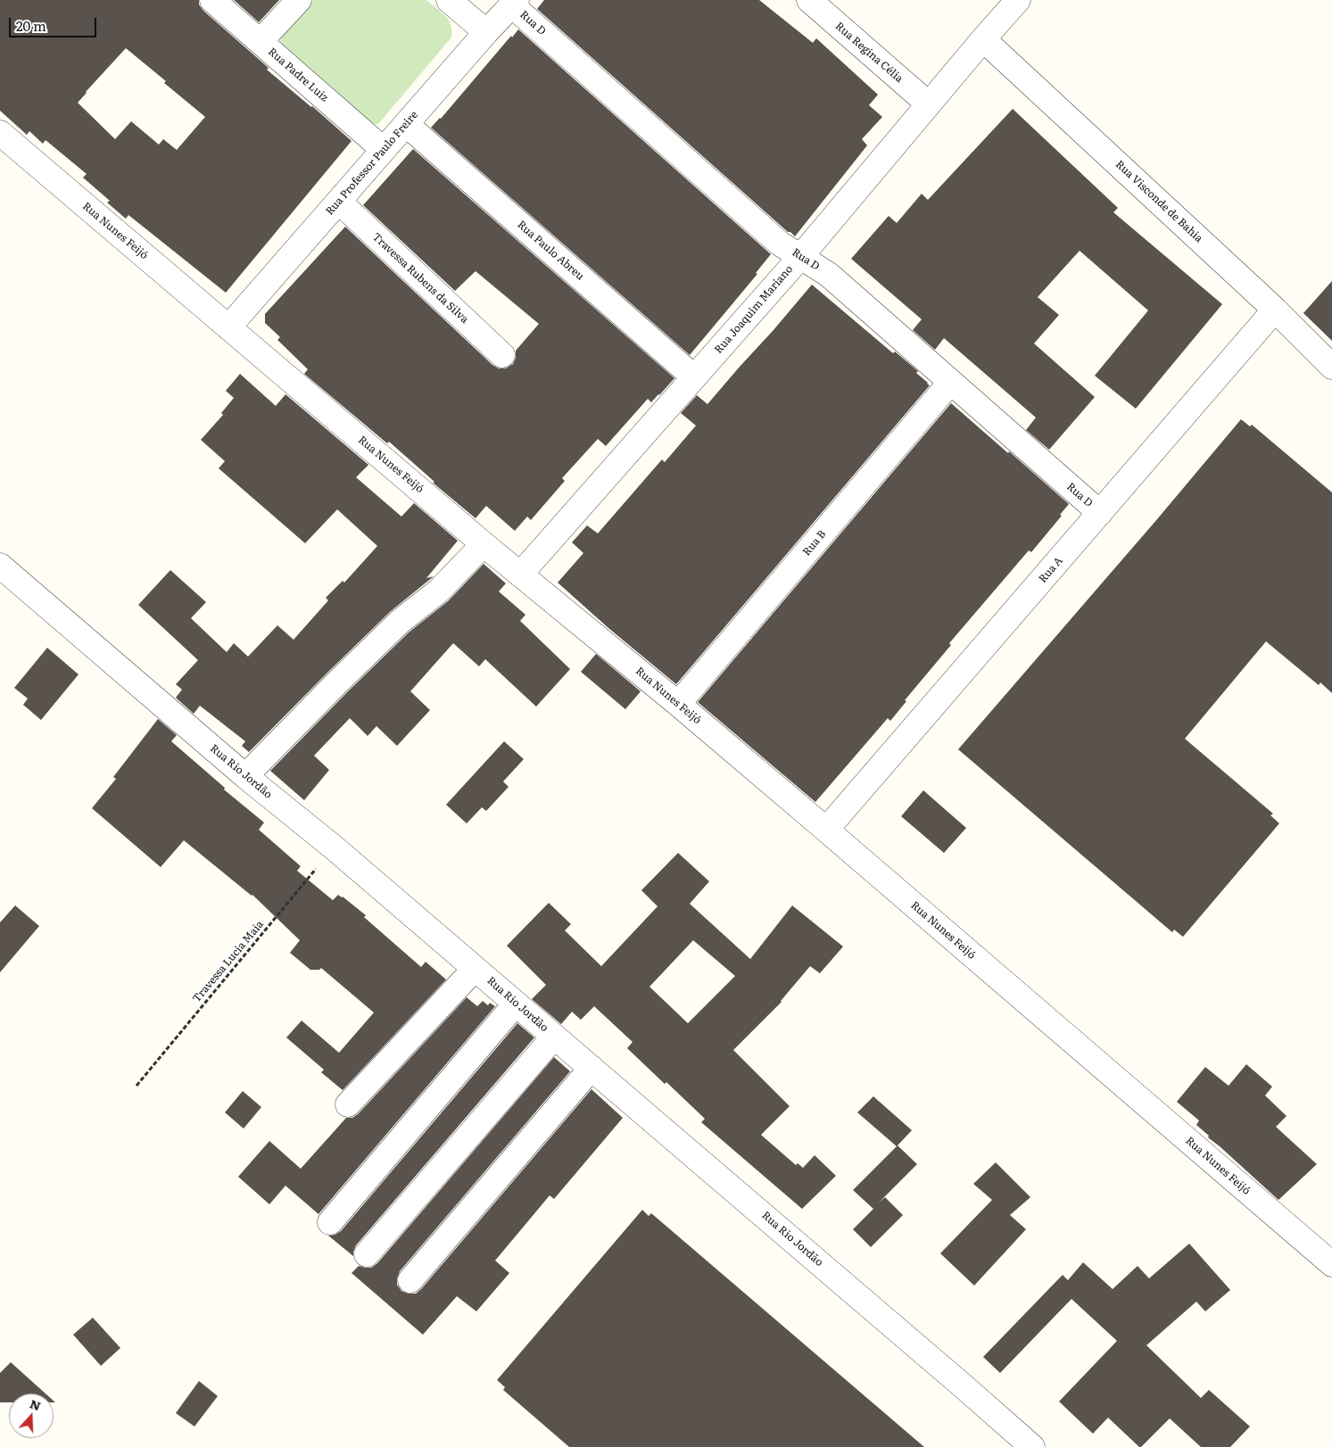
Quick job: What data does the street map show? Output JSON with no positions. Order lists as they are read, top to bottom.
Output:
{
  "streets": {
    "street": [
      "Rua D",
      "Rua Regina Célia",
      "Rua Padre Luiz",
      "Rua Professor Paulo Freire",
      "Rua Visconde de Bahia",
      "Rua Nunes Feijó",
      "Rua Paulo Abreu",
      "Travessa Rubens da Silva",
      "Rua Joaquim Mariano",
      "Rua B",
      "Rua A",
      "Rua Rio Jordão"
    ],
    "path": ["Travessa Lucia Maia"]
  },
  "crossings": [
    ["Rua D", "Rua Professor Paulo Freire"],
    ["Rua D", "Rua Joaquim Mariano"],
    ["Rua D", "Rua B"],
    ["Rua D", "Rua A"],
    ["Rua Regina Célia", "Rua Joaquim Mariano"],
    ["Rua Padre Luiz", "Rua Professor Paulo Freire"],
    ["Rua Professor Paulo Freire", "Rua Nunes Feijó"],
    ["Rua Professor Paulo Freire", "Rua Paulo Abreu"],
    ["Rua Professor Paulo Freire", "Travessa Rubens da Silva"],
    ["Rua Visconde de Bahia", "Rua Joaquim Mariano"],
    ["Rua Visconde de Bahia", "Rua A"],
    ["Rua Nunes Feijó", "Rua Joaquim Mariano"],
    ["Rua Nunes Feijó", "Rua B"],
    ["Rua Nunes Feijó", "Rua A"],
    ["Rua Paulo Abreu", "Rua Joaquim Mariano"],
    ["Rua Rio Jordão", "Travessa Lucia Maia"]
  ],
  "scale_bar": "20 m",
  "north": "top"
}
